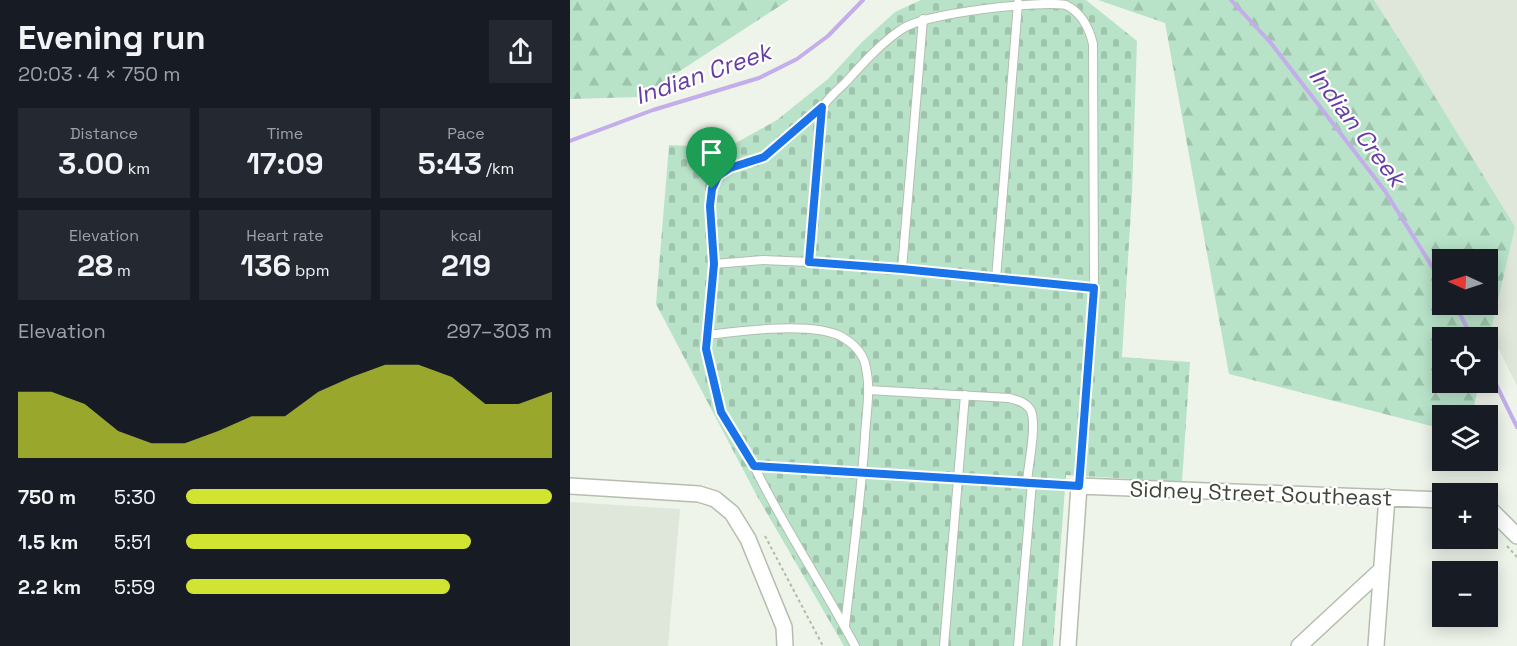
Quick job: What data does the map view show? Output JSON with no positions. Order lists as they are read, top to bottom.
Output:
{
  "streets": {
    "street": ["Sidney Street Southeast"]
  },
  "water": ["Indian Creek"],
  "north": "left",
  "page": {
    "heading": ["Evening run", "20:03 · 4 × 750 m"],
    "stats": [
      ["Distance", "3.00 km"],
      ["Time", "17:09"],
      ["Pace", "5:43 /km"],
      ["Elevation", "28 m"],
      ["Heart rate", "136 bpm"],
      ["kcal", "219"]
    ],
    "map_buttons": ["+", "−"],
    "chart": ["Elevation", "297–303 m"],
    "list": [
      {
        "name": "750 m",
        "note": "5:30"
      },
      {
        "name": "1.5 km",
        "note": "5:51"
      },
      {
        "name": "2.2 km",
        "note": "5:59"
      }
    ]
  }
}
